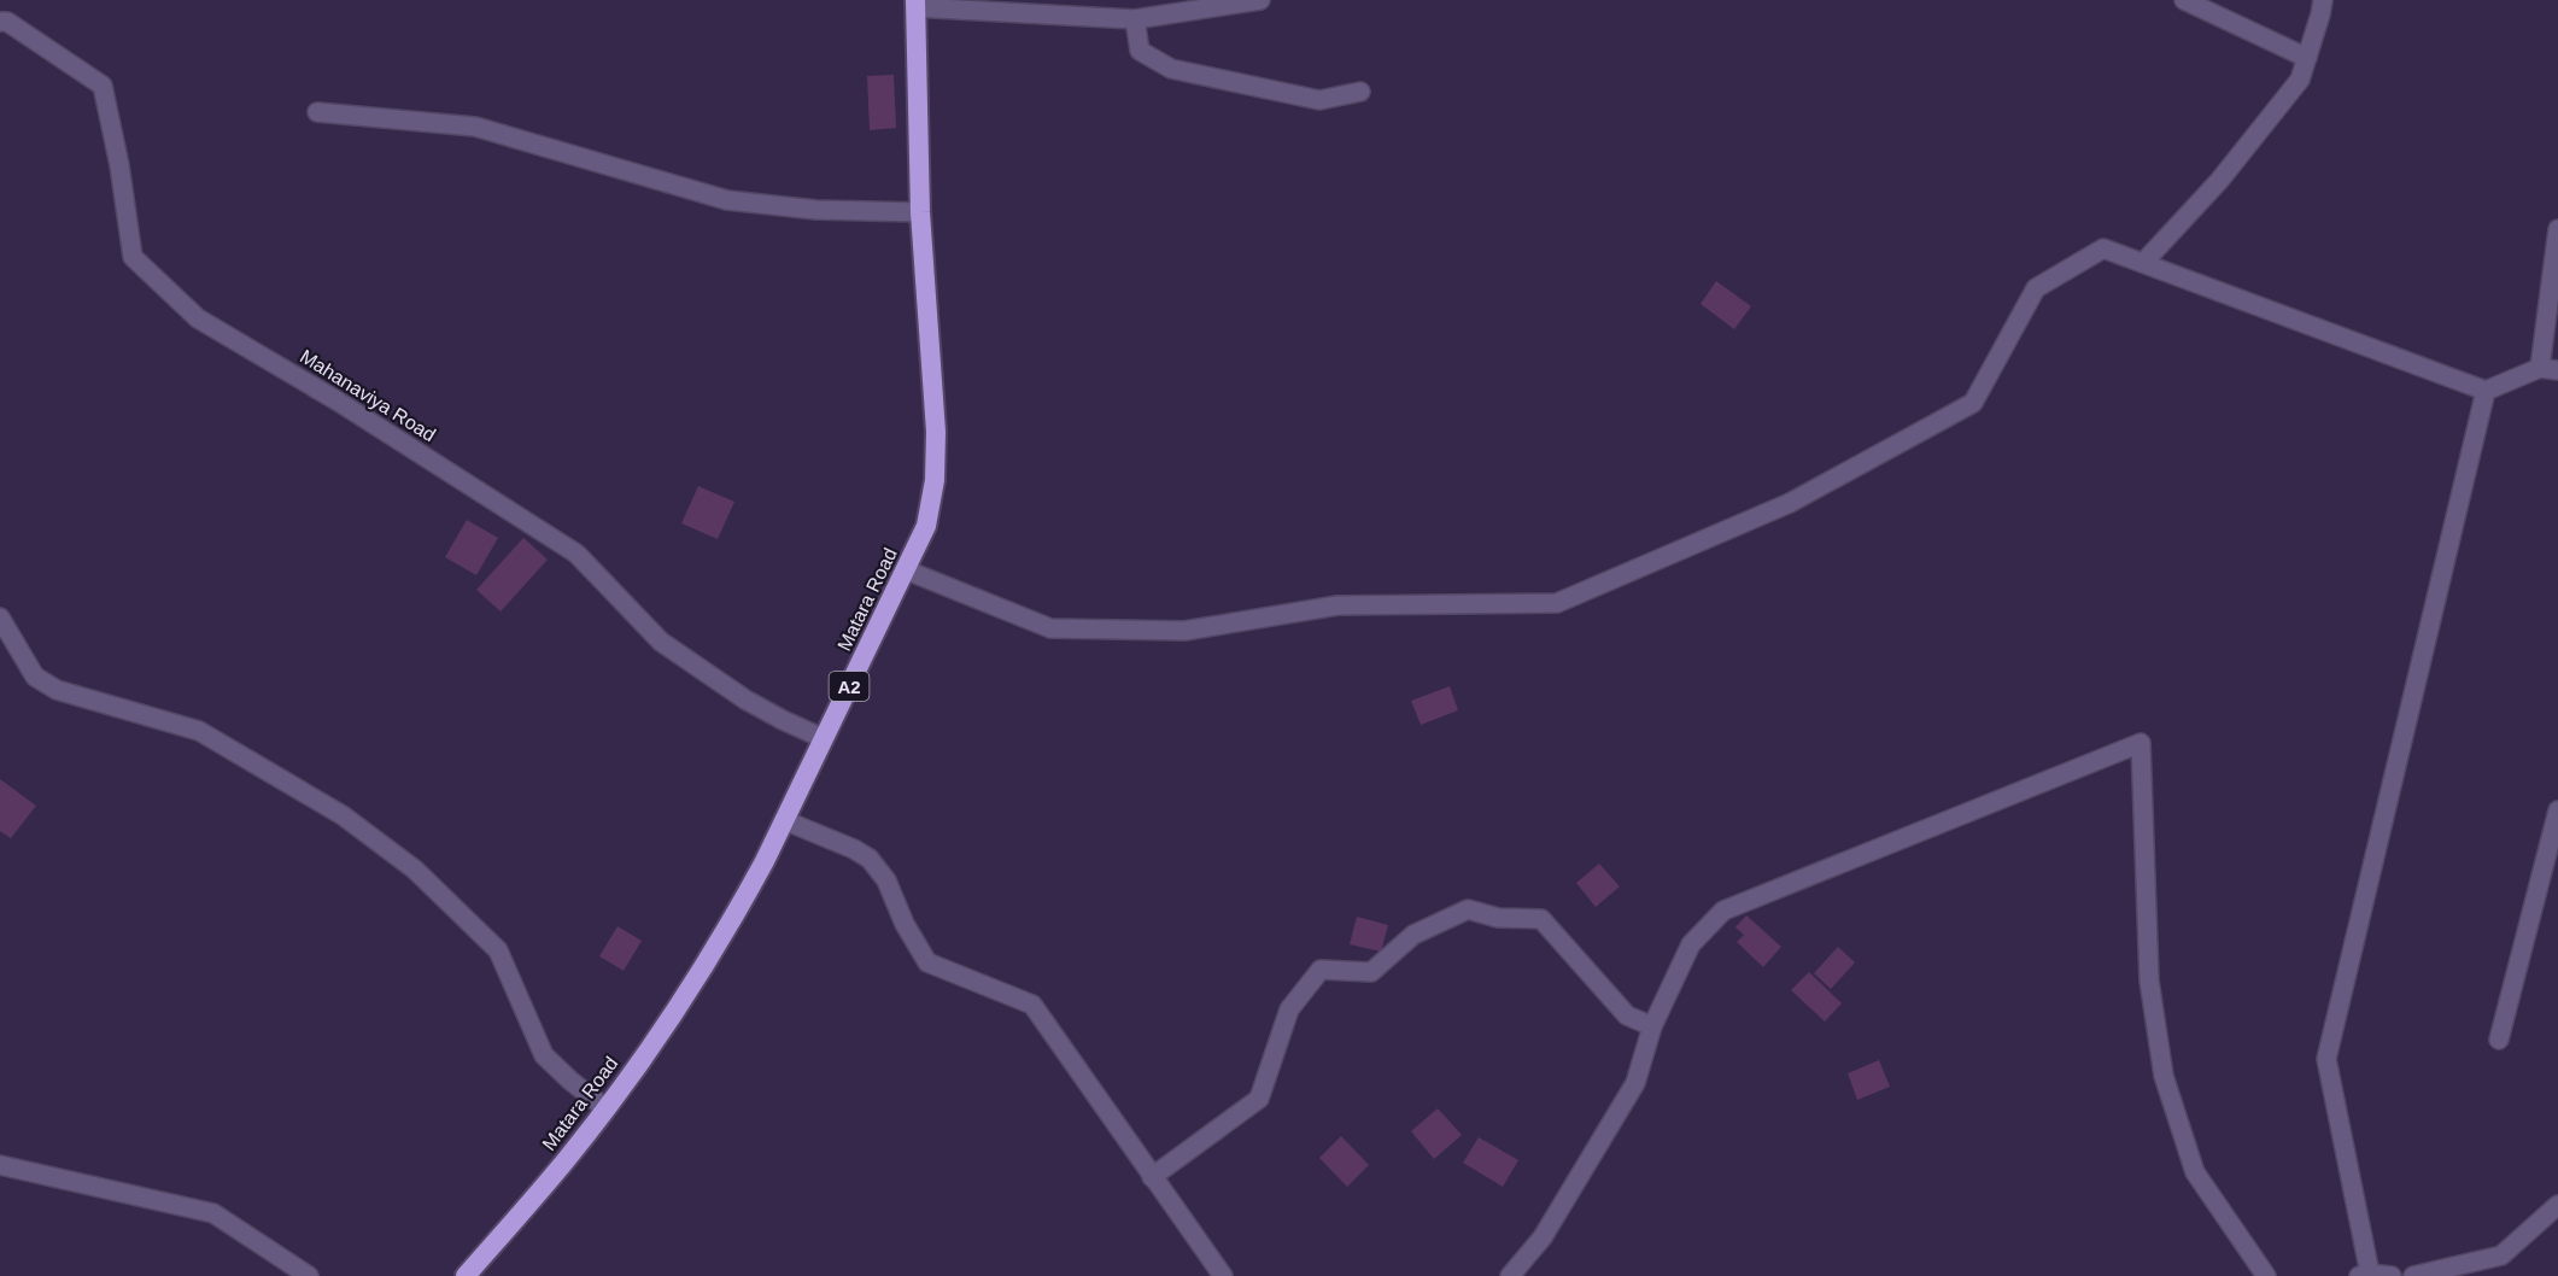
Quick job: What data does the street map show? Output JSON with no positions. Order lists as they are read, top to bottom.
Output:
{
  "streets": {
    "highway": ["Matara Road", "A2"],
    "street": ["Mahanaviya Road"]
  },
  "crossings": [
    ["Mahanaviya Road", "Matara Road"]
  ]
}
